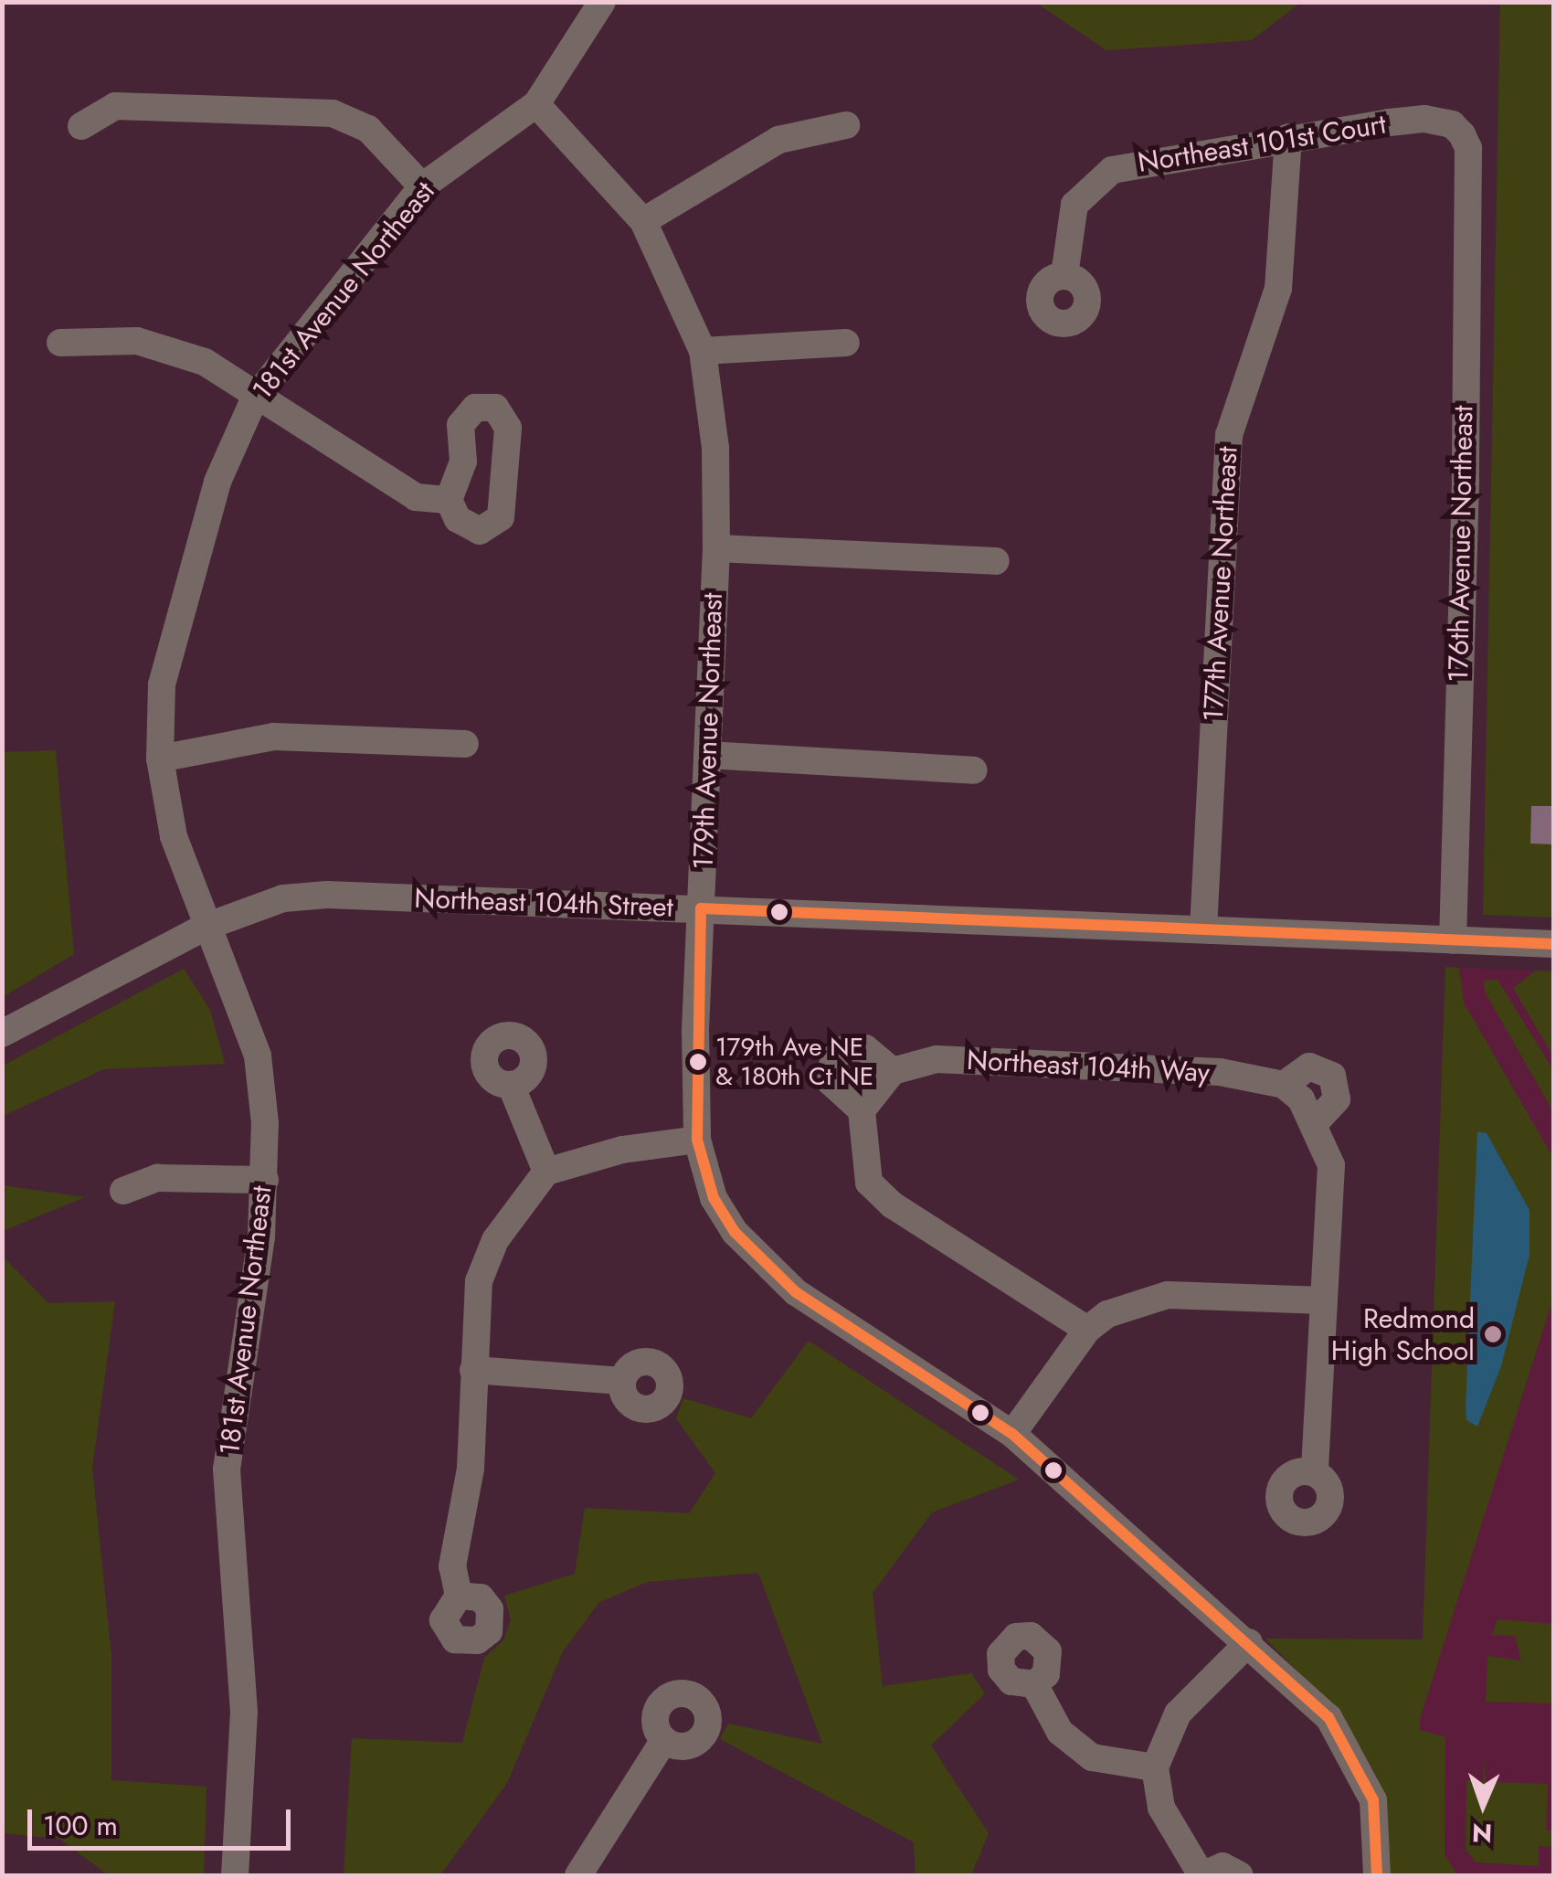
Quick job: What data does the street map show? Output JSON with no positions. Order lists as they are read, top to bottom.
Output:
{
  "streets": {
    "street": [
      "Northeast 101st Court",
      "181st Avenue Northeast",
      "176th Avenue Northeast",
      "177th Avenue Northeast",
      "179th Avenue Northeast",
      "Northeast 104th Street",
      "Northeast 104th Way"
    ]
  },
  "crossings": [
    ["Northeast 101st Court", "176th Avenue Northeast"],
    ["Northeast 101st Court", "177th Avenue Northeast"],
    ["181st Avenue Northeast", "179th Avenue Northeast"],
    ["181st Avenue Northeast", "Northeast 104th Street"],
    ["176th Avenue Northeast", "Northeast 104th Street"],
    ["177th Avenue Northeast", "Northeast 104th Street"],
    ["179th Avenue Northeast", "Northeast 104th Street"]
  ],
  "places": ["179th Ave NE & 180th Ct NE", "Redmond High School"],
  "scale_bar": "100 m",
  "north": "bottom"
}
